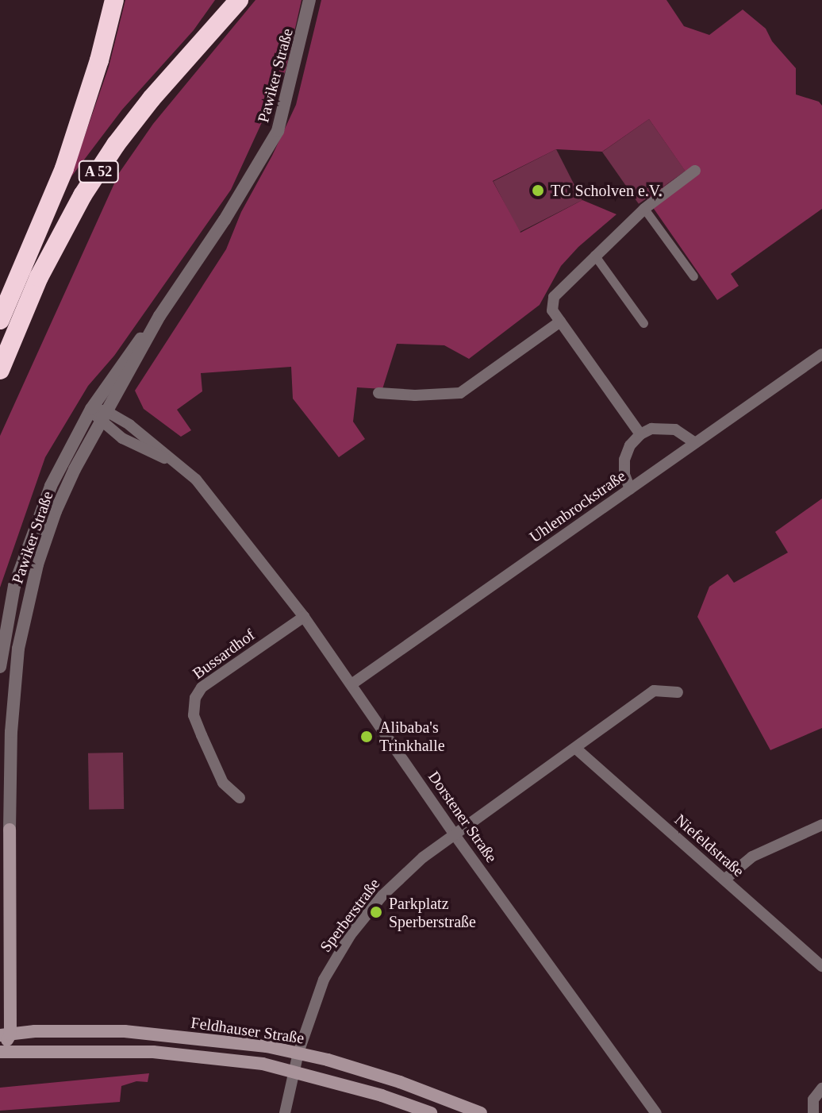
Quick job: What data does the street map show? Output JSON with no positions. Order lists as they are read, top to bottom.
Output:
{
  "streets": {
    "highway": ["A 52"],
    "main road": ["Pawiker Straße", "Feldhauser Straße"],
    "street": [
      "Uhlenbrockstraße",
      "Bussardhof",
      "Dorstener Straße",
      "Niefeldstraße",
      "Sperberstraße"
    ]
  },
  "crossings": [
    ["Pawiker Straße", "Dorstener Straße"],
    ["Pawiker Straße", "Feldhauser Straße"],
    ["Uhlenbrockstraße", "Dorstener Straße"],
    ["Bussardhof", "Dorstener Straße"],
    ["Dorstener Straße", "Sperberstraße"],
    ["Sperberstraße", "Feldhauser Straße"]
  ],
  "places": ["TC Scholven e.V.", "Alibaba's Trinkhalle", "Parkplatz Sperberstraße"]
}
